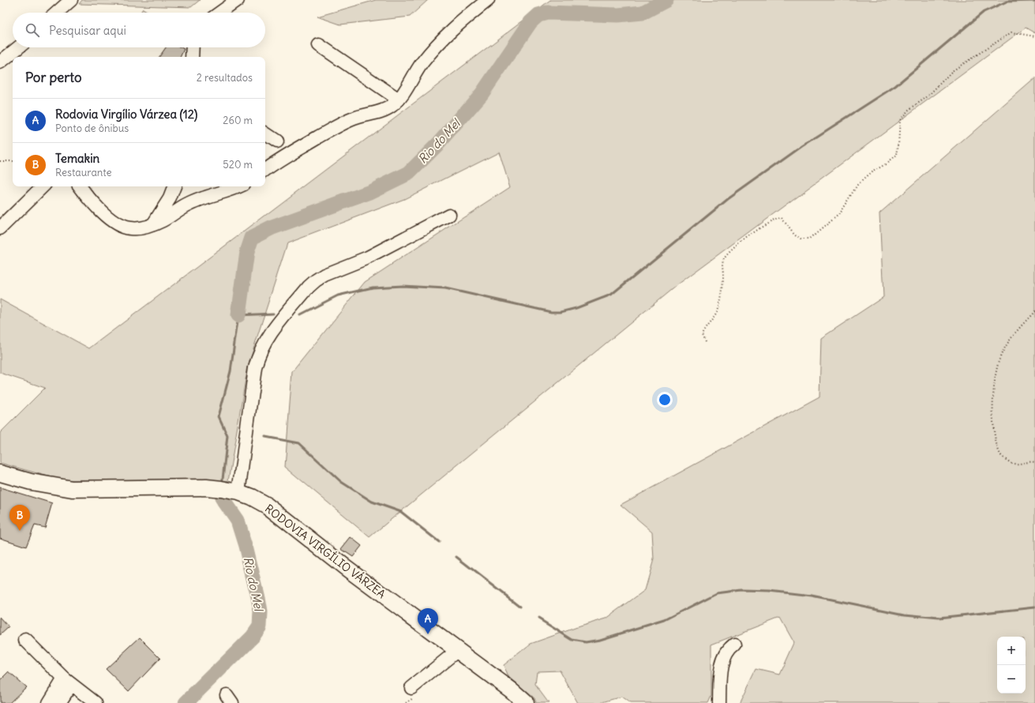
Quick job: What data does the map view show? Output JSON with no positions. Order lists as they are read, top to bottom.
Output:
{
  "streets": {
    "main road": ["RODOVIA VIRGÍLIO VÁRZEA"]
  },
  "water": ["Rio do Mel"],
  "page": {
    "search": "Pesquisar aqui",
    "heading": ["Por perto", "2 resultados"],
    "list": [
      {
        "mark": "A",
        "name": "Rodovia Virgílio Várzea (12)",
        "note": "Ponto de ônibus",
        "value": "260 m"
      },
      {
        "mark": "B",
        "name": "Temakin",
        "note": "Restaurante",
        "value": "520 m"
      }
    ],
    "pins": ["B", "A"],
    "map_buttons": ["+", "−"]
  }
}
